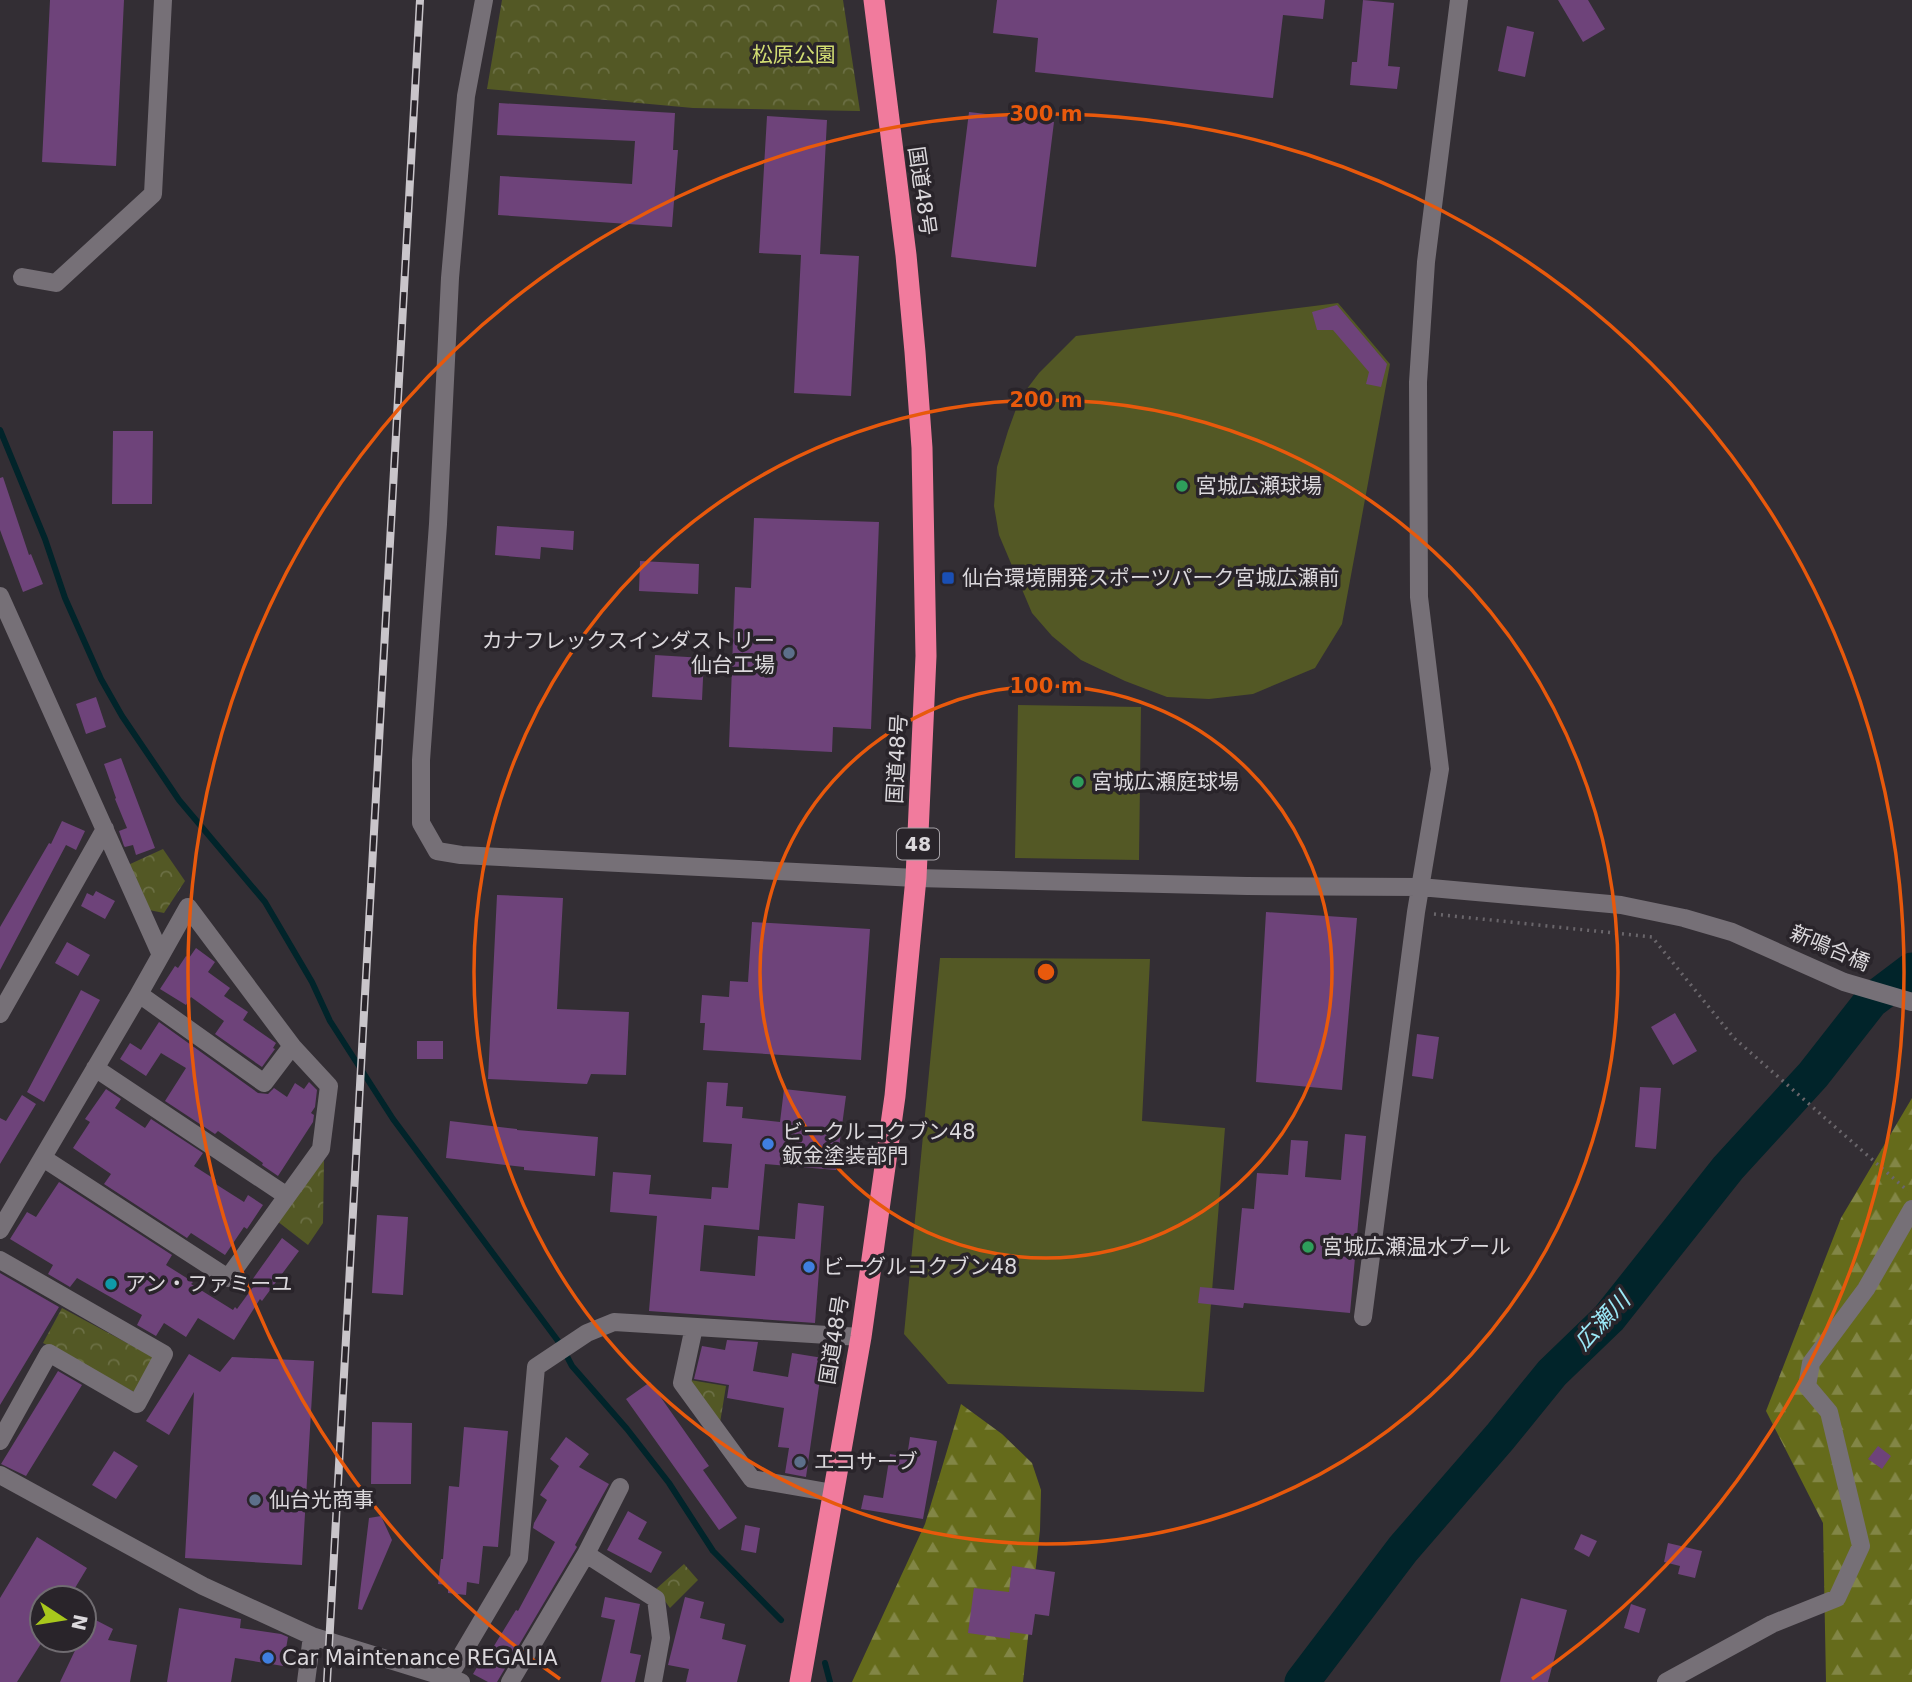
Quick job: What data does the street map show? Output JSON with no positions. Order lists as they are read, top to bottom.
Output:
{
  "streets": {
    "highway": ["国道48号", "48"],
    "street": ["新鳴合橋"]
  },
  "crossings": [
    ["国道48号", "新鳴合橋"]
  ],
  "water": ["広瀬川"],
  "parks": ["松原公園"],
  "places": {
    "other": [
      "宮城広瀬球場",
      "カナフレックスインダストリー 仙台工場",
      "宮城広瀬庭球場",
      "ビークルコクブン48 鈑金塗装部門",
      "宮城広瀬温水プール",
      "ビーグルコクブン48",
      "アン・ファミーユ",
      "エコサーブ",
      "仙台光商事",
      "Car Maintenance REGALIA"
    ],
    "transit": ["仙台環境開発スポーツパーク宮城広瀬前"]
  },
  "north": "right",
  "rings": ["300 m", "200 m", "100 m"]
}
